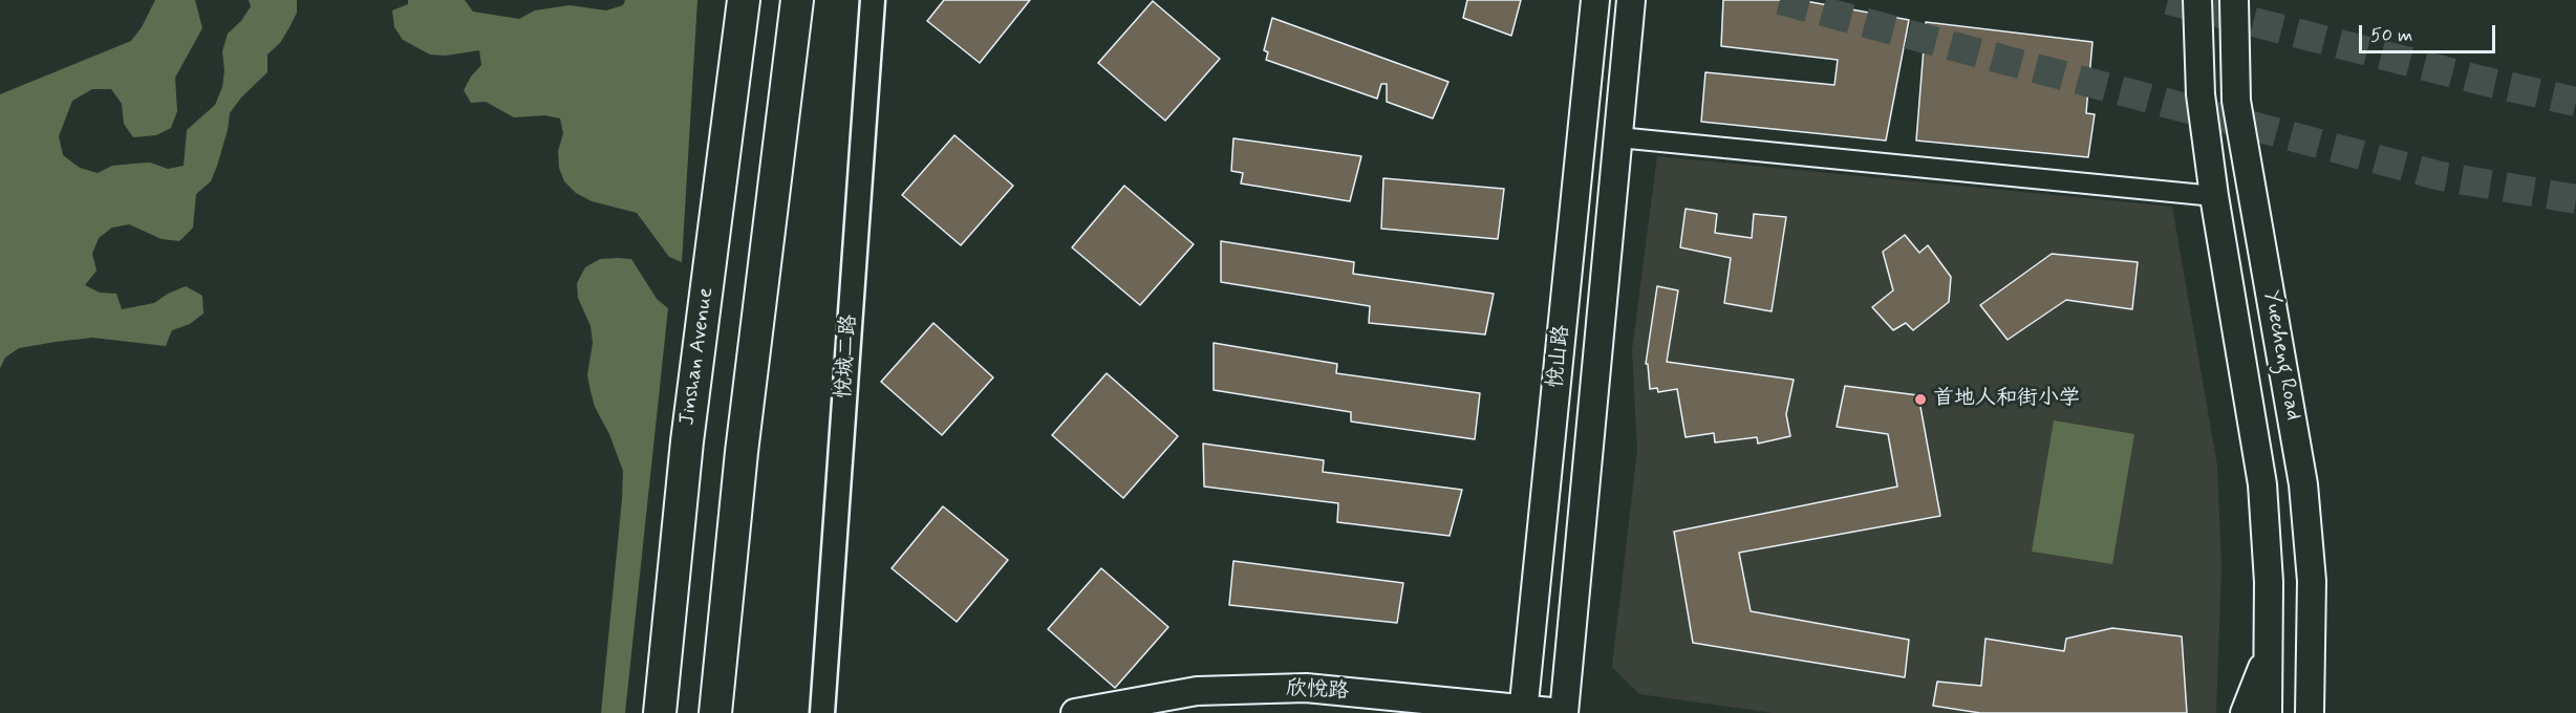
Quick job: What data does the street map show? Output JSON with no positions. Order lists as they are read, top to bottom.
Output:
{
  "streets": {
    "highway": ["Jinshan Avenue"],
    "main road": ["Yuecheng Road", "悦山路", "欣悦路"],
    "street": ["悦城二路"]
  },
  "crossings": [
    ["悦山路", "欣悦路"]
  ],
  "places": ["首地人和街小学"],
  "scale_bar": "50 m"
}
